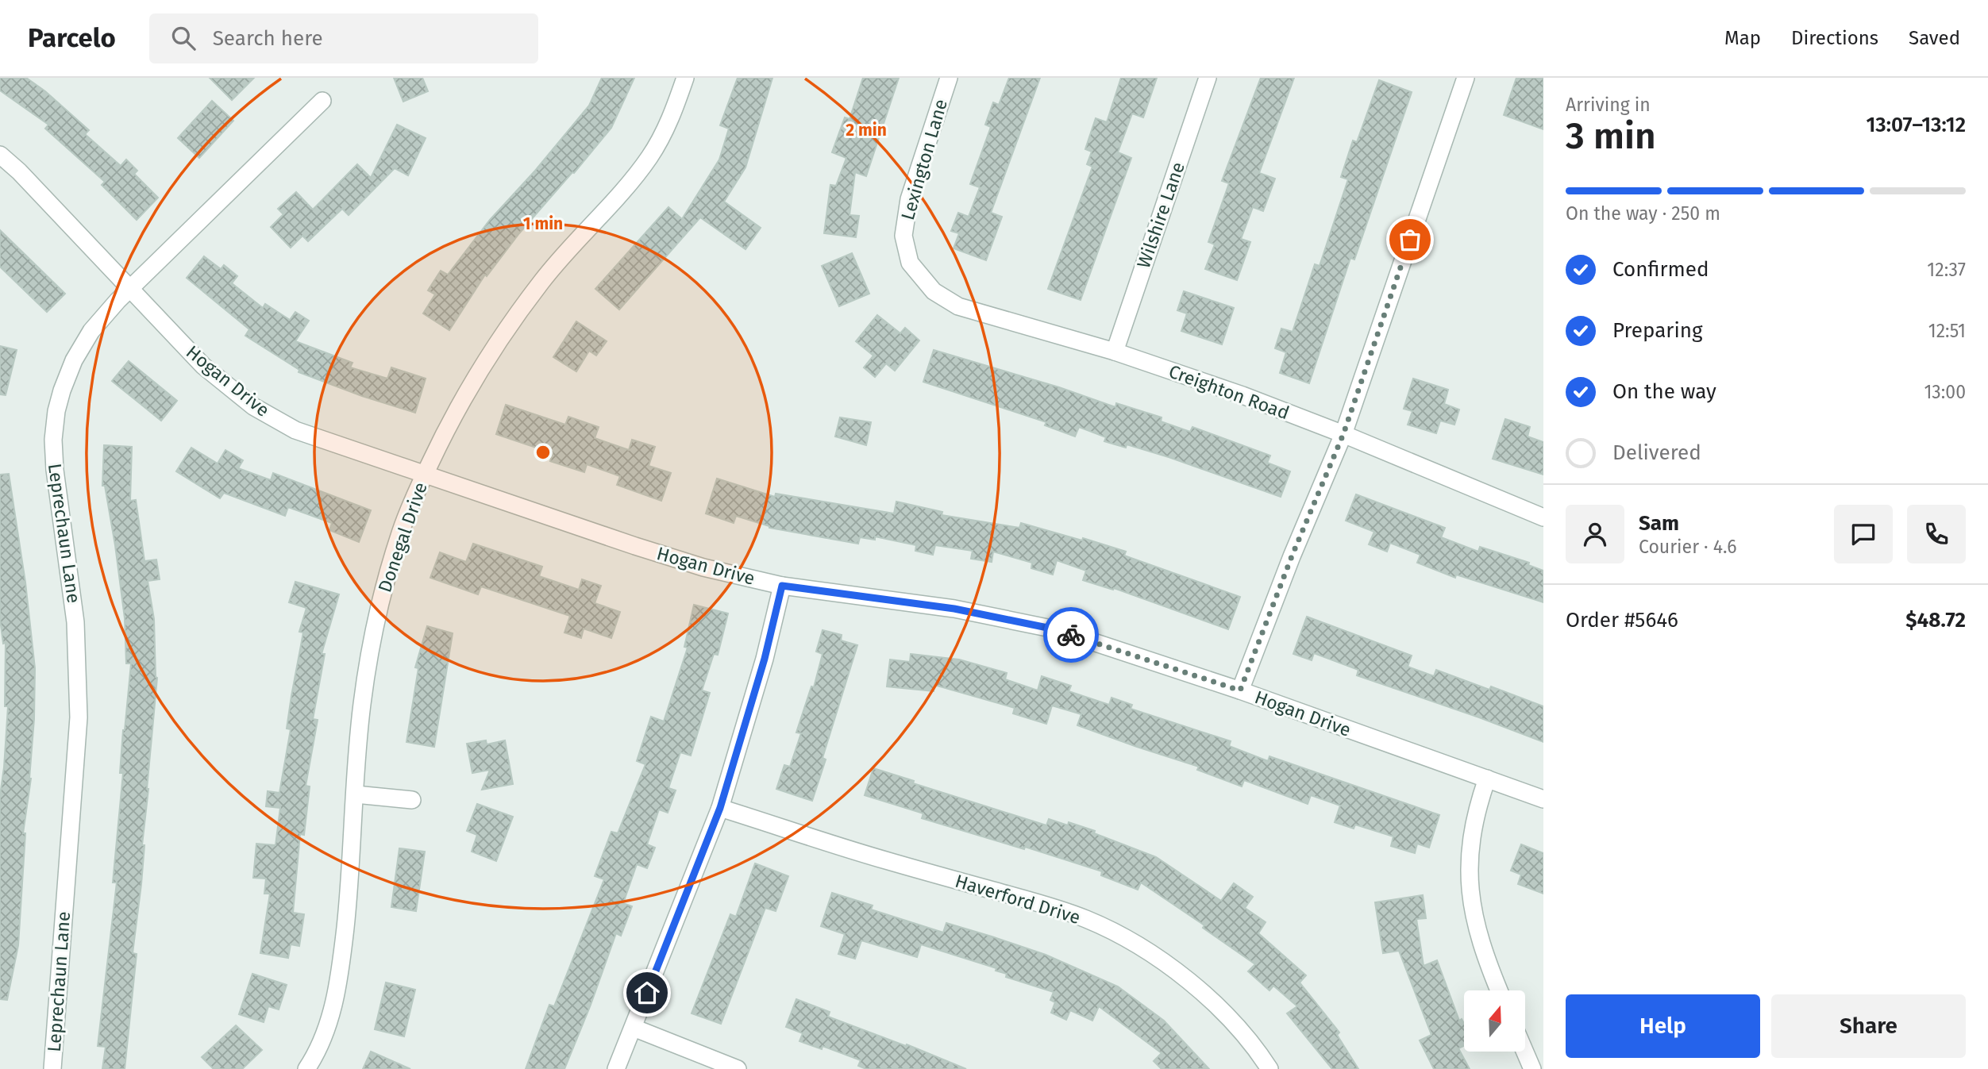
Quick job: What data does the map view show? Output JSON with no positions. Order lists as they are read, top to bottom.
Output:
{
  "streets": {
    "street": [
      "Lexington Lane",
      "Wilshire Lane",
      "Hogan Drive",
      "Creighton Road",
      "Leprechaun Lane",
      "Donegal Drive",
      "Haverford Drive"
    ]
  },
  "crossings": [
    ["Lexington Lane", "Creighton Road"],
    ["Wilshire Lane", "Creighton Road"],
    ["Hogan Drive", "Leprechaun Lane"],
    ["Hogan Drive", "Donegal Drive"]
  ],
  "north": "top",
  "page": {
    "header": "Parcelo",
    "search": "Search here",
    "nav": ["Map", "Directions", "Saved"],
    "heading": ["3 min", "Arriving in", "13:07–13:12"],
    "panel": [
      "Sam",
      "Courier · 4.6",
      "Order #5646",
      "$48.72"
    ],
    "bar": "On the way · 250 m",
    "list": [
      ["Confirmed", "12:37"],
      ["Preparing", "12:51"],
      ["On the way", "13:00"],
      "Delivered"
    ],
    "buttons": ["Help", "Share"]
  },
  "rings": ["2 min", "1 min"]
}
